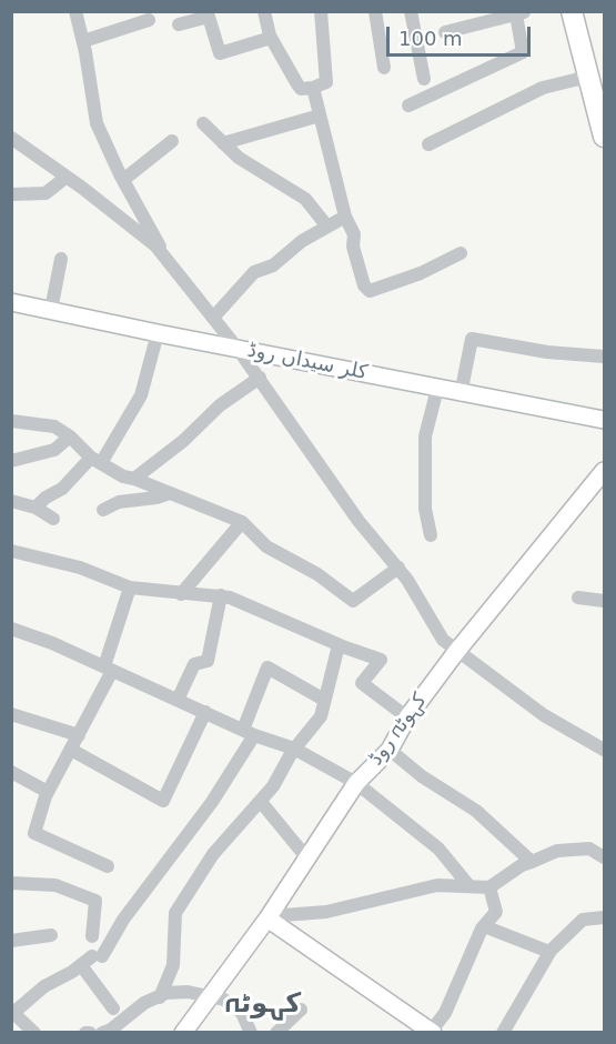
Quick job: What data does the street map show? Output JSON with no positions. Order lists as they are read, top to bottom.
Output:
{
  "streets": {
    "main road": ["کلر سیداں روڈ", "کہوٹہ روڈ"]
  },
  "districts": ["کہوٹہ"],
  "scale_bar": "100 m"
}
